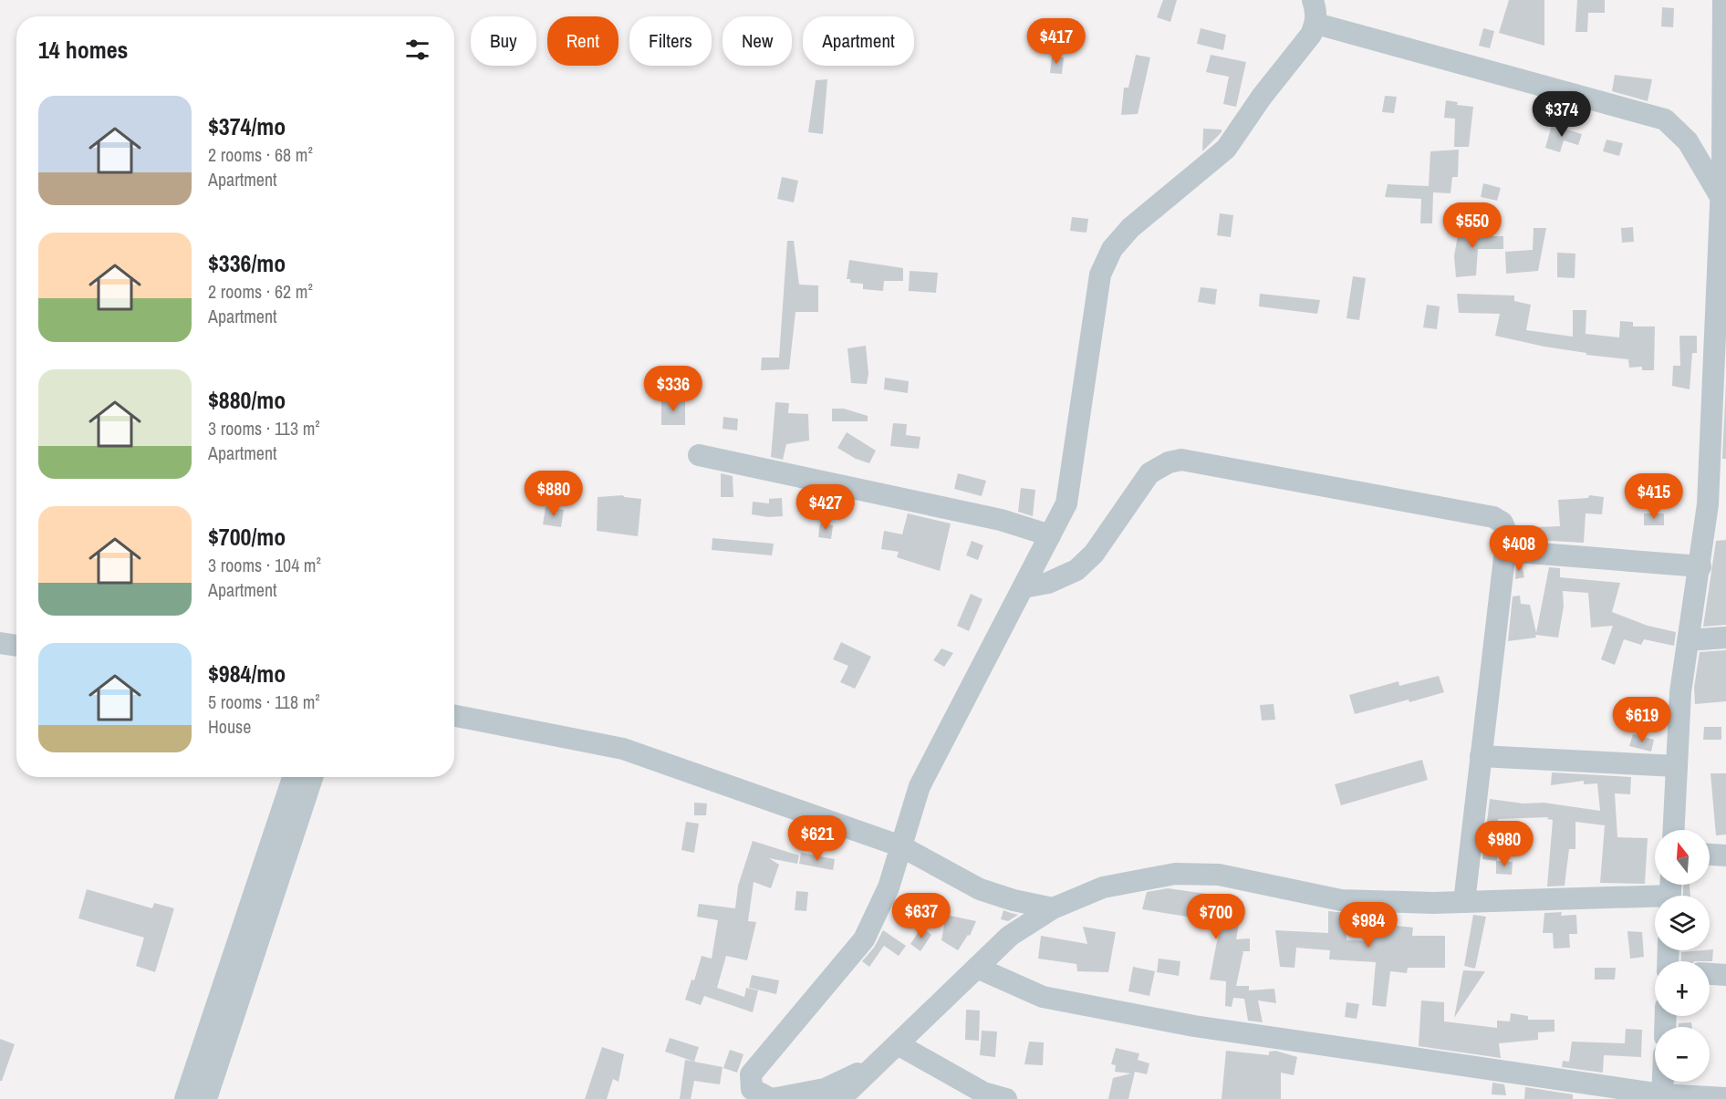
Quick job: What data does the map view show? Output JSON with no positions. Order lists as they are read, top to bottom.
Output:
{
  "north": "top",
  "page": {
    "chip": [
      "Buy",
      "Rent",
      "Filters",
      "New",
      "Apartment"
    ],
    "heading": "14 homes",
    "price": [
      "$417",
      "$374",
      "$550",
      "$336",
      "$880",
      "$415",
      "$427",
      "$408",
      "$619",
      "$621",
      "$980",
      "$637",
      "$700",
      "$984"
    ],
    "list": [
      {
        "name": "$374/mo",
        "note": "2 rooms · 68 m² · Apartment"
      },
      {
        "name": "$336/mo",
        "note": "2 rooms · 62 m² · Apartment"
      },
      {
        "name": "$880/mo",
        "note": "3 rooms · 113 m² · Apartment"
      },
      {
        "name": "$700/mo",
        "note": "3 rooms · 104 m² · Apartment"
      },
      {
        "name": "$984/mo",
        "note": "5 rooms · 118 m² · House"
      }
    ],
    "map_buttons": ["+", "−"]
  }
}
